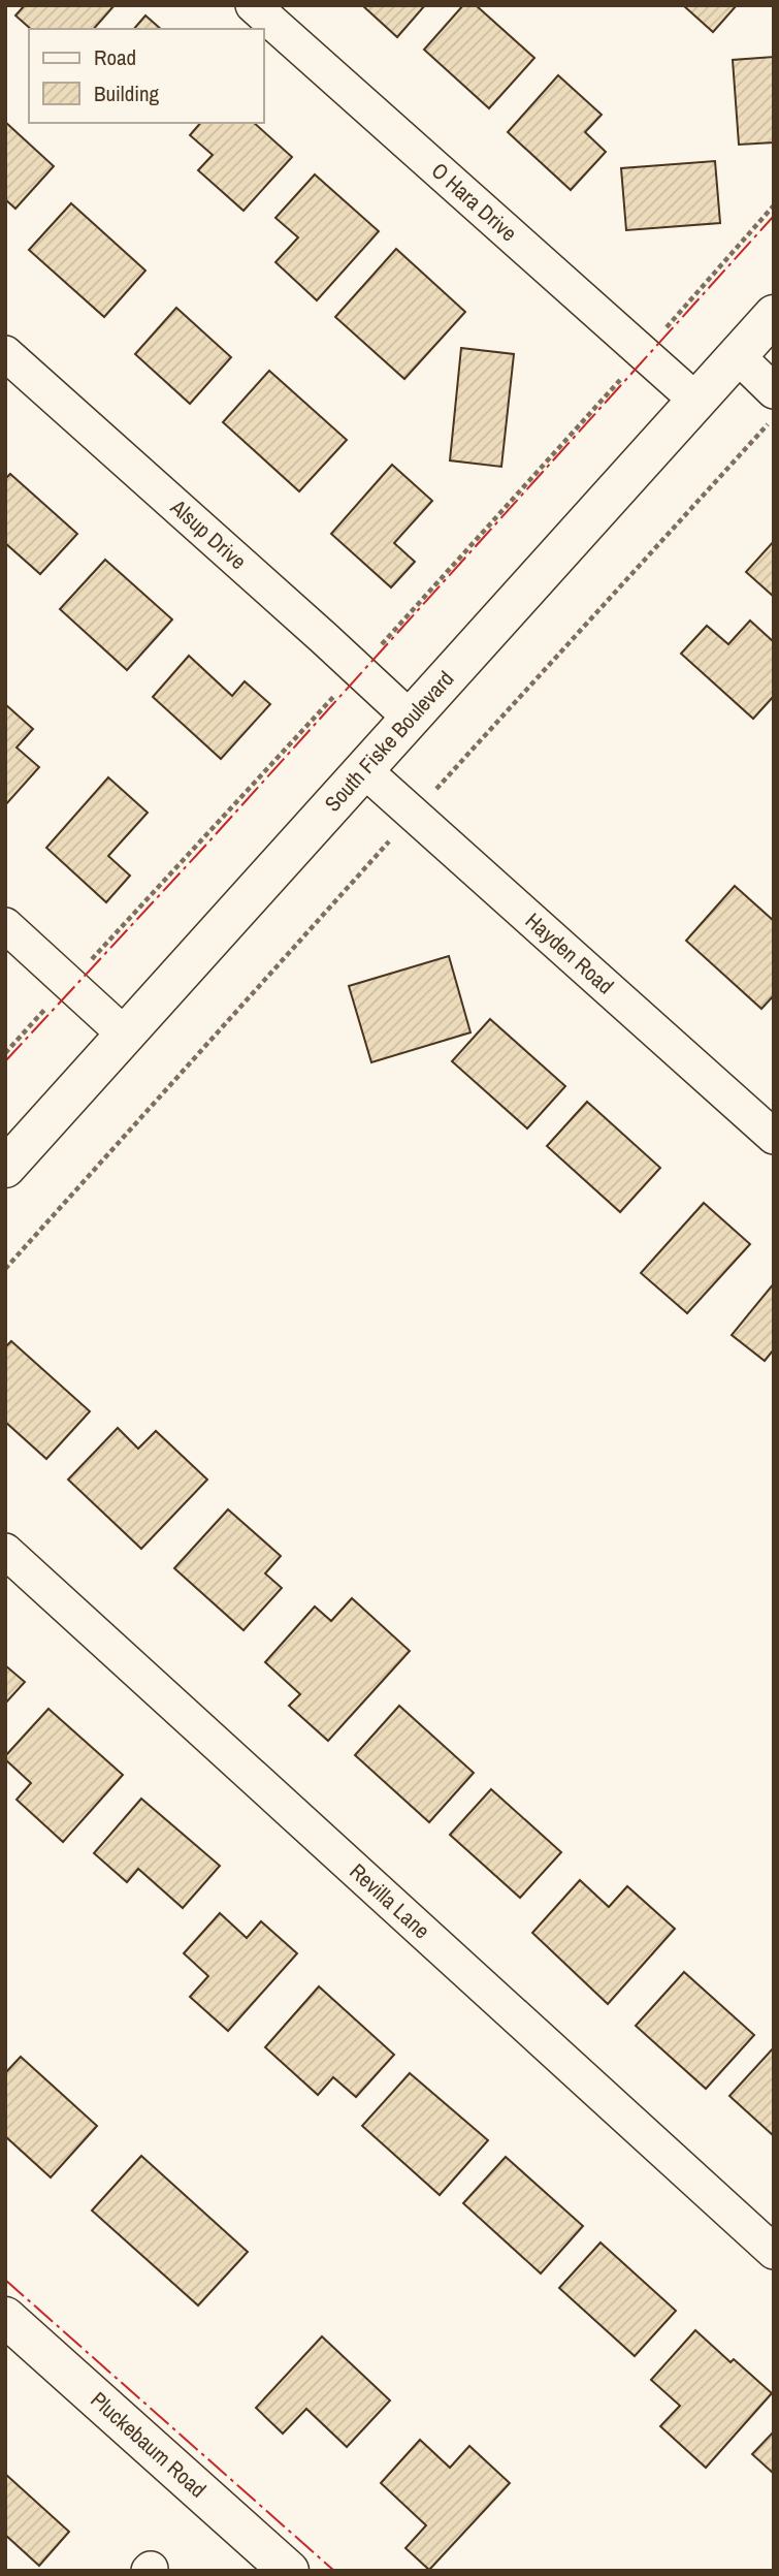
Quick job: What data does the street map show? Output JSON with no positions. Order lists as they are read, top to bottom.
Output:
{
  "streets": {
    "main road": ["South Fiske Boulevard", "Pluckebaum Road"],
    "street": [
      "O Hara Drive",
      "Alsup Drive",
      "Hayden Road",
      "Revilla Lane"
    ]
  },
  "crossings": [
    ["O Hara Drive", "South Fiske Boulevard"],
    ["Alsup Drive", "South Fiske Boulevard"],
    ["South Fiske Boulevard", "Hayden Road"]
  ],
  "legend": ["Road", "Building"]
}
